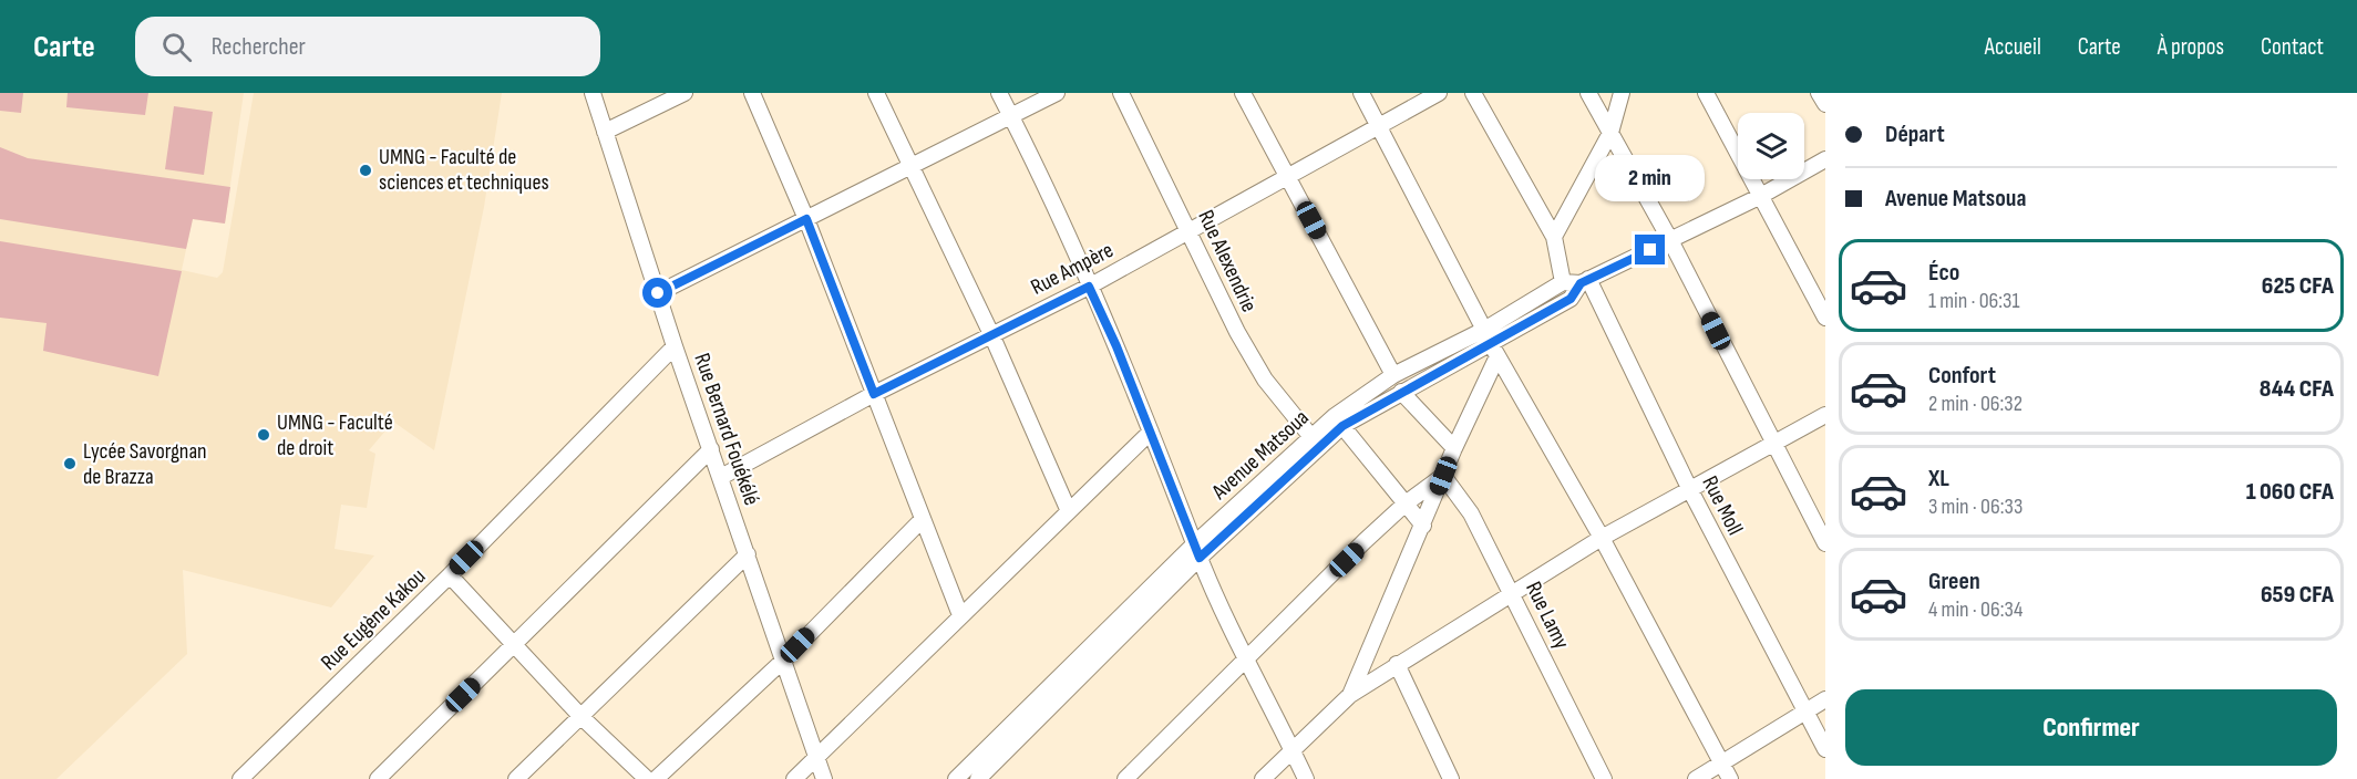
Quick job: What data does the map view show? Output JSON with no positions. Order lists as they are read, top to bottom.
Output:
{
  "streets": {
    "street": [
      "Rue Alexendrie",
      "Rue Ampère",
      "Rue Bernard Fouékélé",
      "Avenue Matsoua",
      "Rue Moll",
      "Rue Lamy",
      "Rue Eugène Kakou"
    ]
  },
  "crossings": [
    ["Rue Alexendrie", "Rue Ampère"],
    ["Rue Alexendrie", "Avenue Matsoua"],
    ["Rue Ampère", "Rue Bernard Fouékélé"],
    ["Rue Bernard Fouékélé", "Rue Eugène Kakou"],
    ["Avenue Matsoua", "Rue Moll"]
  ],
  "places": ["UMNG - Faculté de sciences et techniques", "UMNG - Faculté de droit", "Lycée Savorgnan de Brazza"],
  "page": {
    "header": "Carte",
    "search": "Rechercher",
    "nav": [
      "Accueil",
      "Carte",
      "À propos",
      "Contact"
    ],
    "banner": ["Départ", "Avenue Matsoua"],
    "bubble": "2 min",
    "list": [
      {
        "name": "Éco",
        "note": "1 min · 06:31",
        "value": "625 CFA"
      },
      {
        "name": "Confort",
        "note": "2 min · 06:32",
        "value": "844 CFA"
      },
      {
        "name": "XL",
        "note": "3 min · 06:33",
        "value": "1 060 CFA"
      },
      {
        "name": "Green",
        "note": "4 min · 06:34",
        "value": "659 CFA"
      }
    ],
    "buttons": "Confirmer"
  }
}
